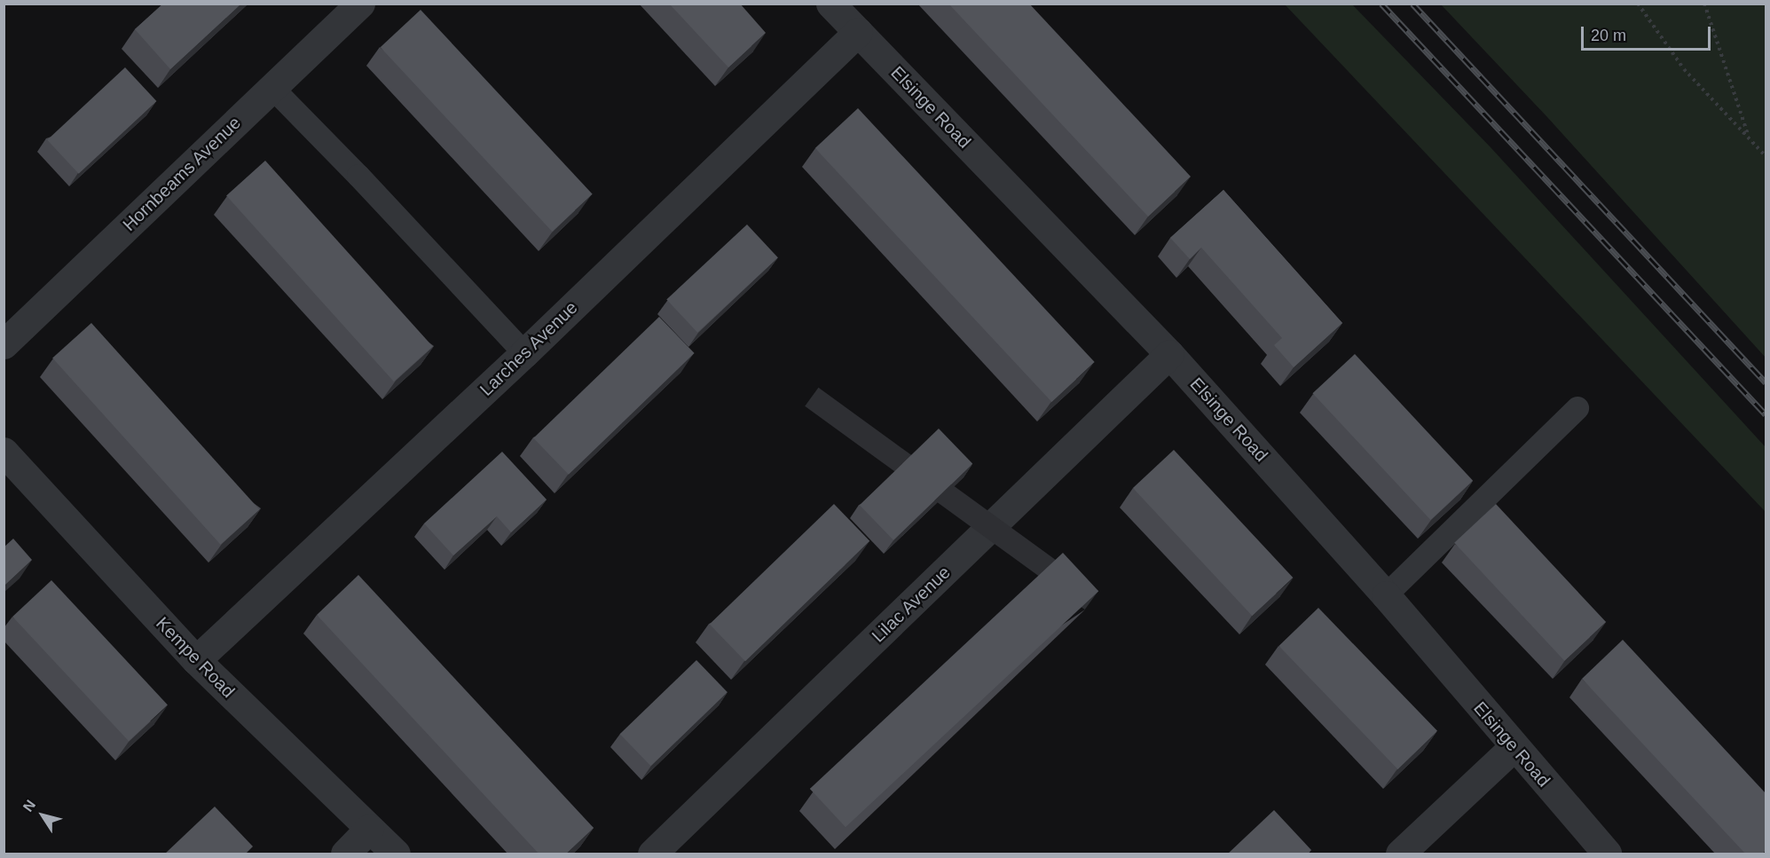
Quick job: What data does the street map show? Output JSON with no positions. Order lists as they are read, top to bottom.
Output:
{
  "streets": {
    "street": [
      "Elsinge Road",
      "Hornbeams Avenue",
      "Larches Avenue",
      "Lilac Avenue",
      "Kempe Road"
    ]
  },
  "crossings": [
    ["Elsinge Road", "Larches Avenue"],
    ["Elsinge Road", "Lilac Avenue"],
    ["Larches Avenue", "Kempe Road"]
  ],
  "scale_bar": "20 m",
  "north": "top left"
}
